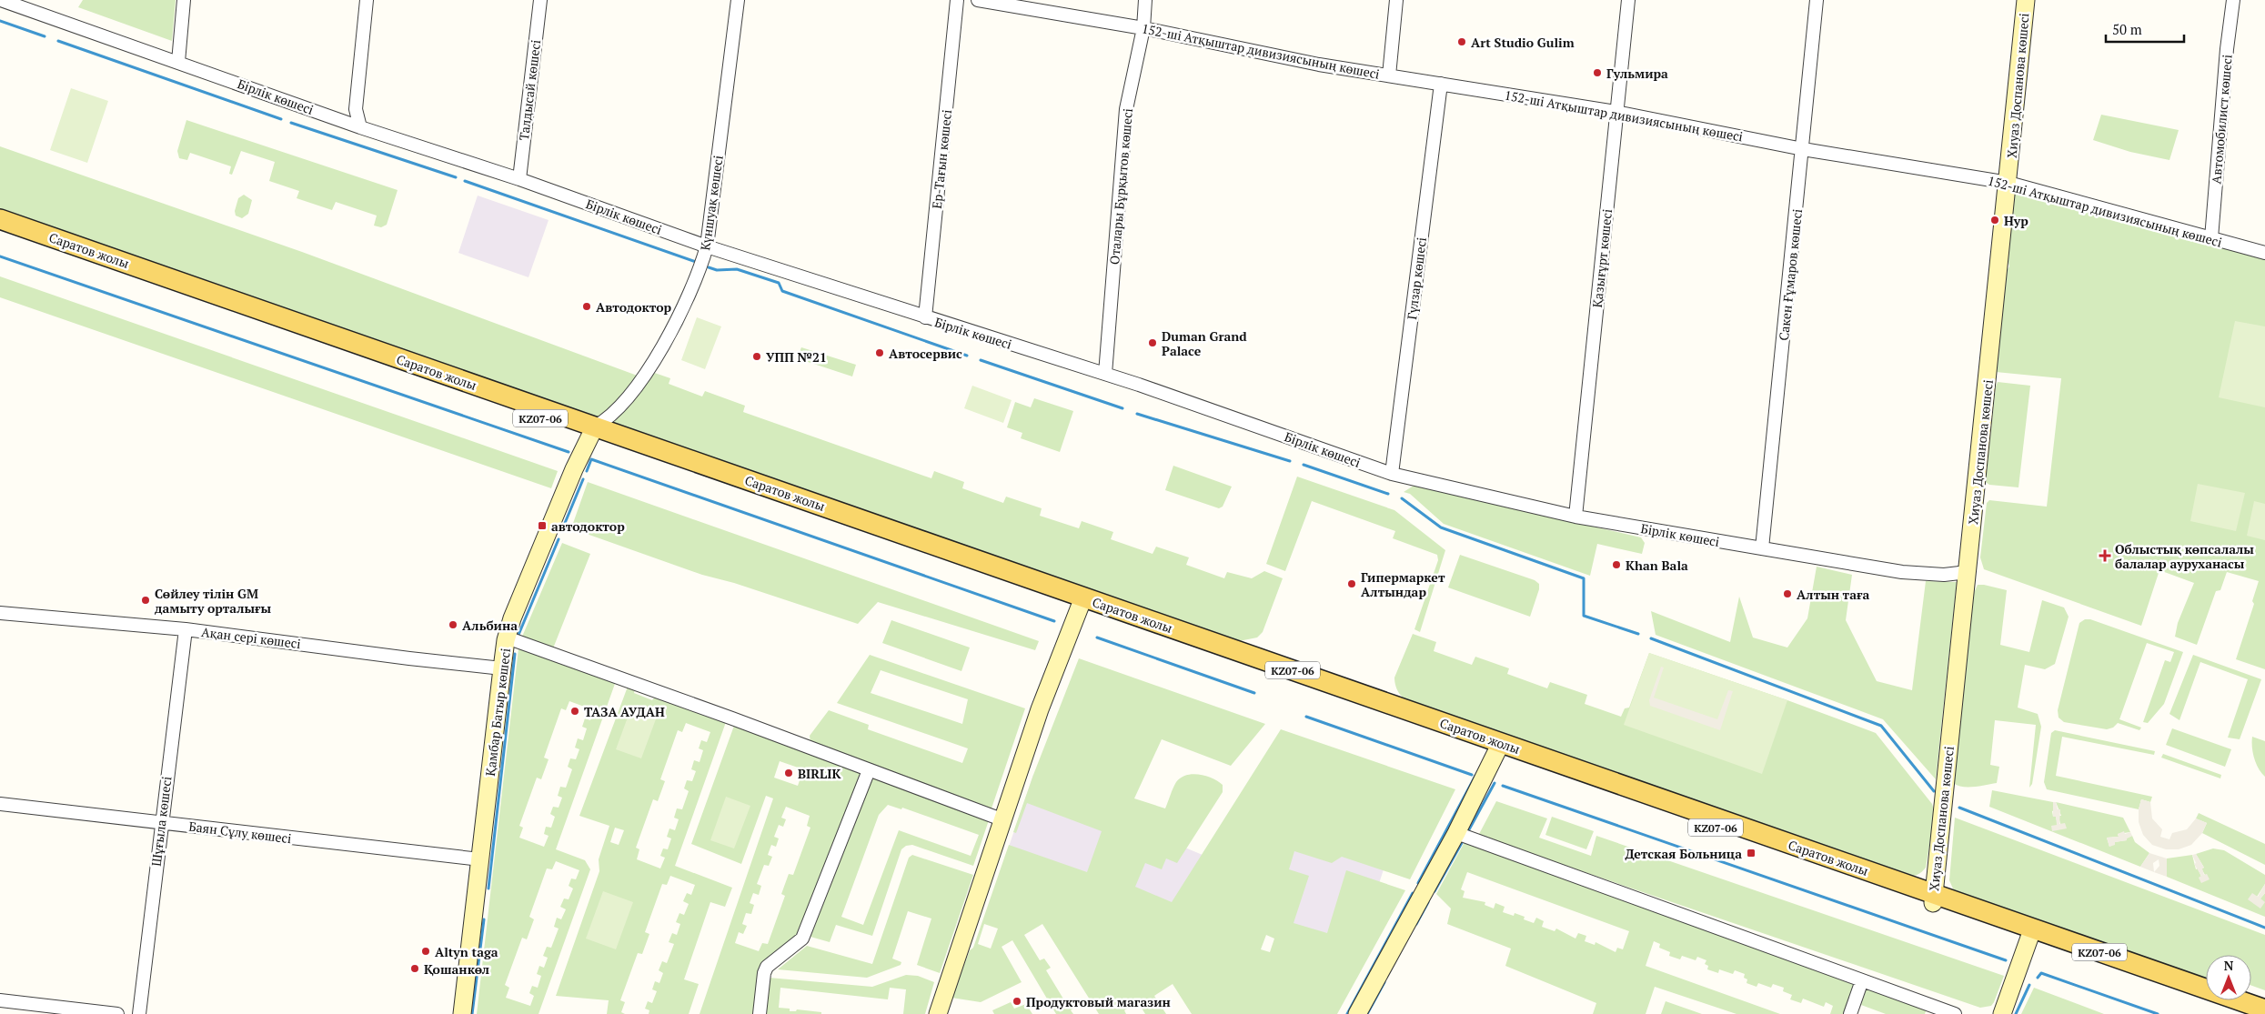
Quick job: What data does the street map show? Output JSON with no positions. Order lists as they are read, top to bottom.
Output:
{
  "streets": {
    "main road": [
      "Хиуаз Доспанова көшесі",
      "Саратов жолы",
      "KZ07-06",
      "Қамбар Батыр көшесі"
    ],
    "street": [
      "152-ші Атқыштар дивизиясының көшесі",
      "Талдысай көшесі",
      "Бірлік көшесі",
      "Автомобилист көшесі",
      "Ер-Тағын көшесі",
      "Оталары Бұрқытов көшесі",
      "Күншуақ көшесі",
      "Қазығұрт көшесі",
      "Сакен Ғұмаров көшесі",
      "Гүлзар көшесі",
      "Ақан сері көшесі",
      "Шұғыла көшесі",
      "Баян Сұлу көшесі"
    ]
  },
  "crossings": [
    ["152-ші Атқыштар дивизиясының көшесі", "Хиуаз Доспанова көшесі"],
    ["152-ші Атқыштар дивизиясының көшесі", "Автомобилист көшесі"],
    ["152-ші Атқыштар дивизиясының көшесі", "Оталары Бұрқытов көшесі"],
    ["152-ші Атқыштар дивизиясының көшесі", "Қазығұрт көшесі"],
    ["152-ші Атқыштар дивизиясының көшесі", "Сакен Ғұмаров көшесі"],
    ["152-ші Атқыштар дивизиясының көшесі", "Гүлзар көшесі"],
    ["Хиуаз Доспанова көшесі", "Бірлік көшесі"],
    ["Хиуаз Доспанова көшесі", "Саратов жолы"],
    ["Талдысай көшесі", "Бірлік көшесі"],
    ["Бірлік көшесі", "Ер-Тағын көшесі"],
    ["Бірлік көшесі", "Оталары Бұрқытов көшесі"],
    ["Бірлік көшесі", "Күншуақ көшесі"],
    ["Бірлік көшесі", "Қазығұрт көшесі"],
    ["Бірлік көшесі", "Сакен Ғұмаров көшесі"],
    ["Бірлік көшесі", "Гүлзар көшесі"],
    ["Күншуақ көшесі", "Саратов жолы"],
    ["Күншуақ көшесі", "Қамбар Батыр көшесі"],
    ["Саратов жолы", "Қамбар Батыр көшесі"],
    ["Ақан сері көшесі", "Қамбар Батыр көшесі"],
    ["Ақан сері көшесі", "Шұғыла көшесі"],
    ["Қамбар Батыр көшесі", "Баян Сұлу көшесі"],
    ["Шұғыла көшесі", "Баян Сұлу көшесі"]
  ],
  "places": {
    "other": [
      "Art Studio Gulim",
      "Гульмира",
      "Нур",
      "Автодоктор",
      "Duman Grand Palace",
      "Автосервис",
      "УПП №21",
      "Khan Bala",
      "Гипермаркет Алтындар",
      "Алтын таға",
      "Сөйлеу тілін GM дамыту орталығы",
      "Альбина",
      "ТАЗА АУДАН",
      "BIRLIK",
      "Altyn taga",
      "Қошанкөл",
      "Продуктовый магазин"
    ],
    "transit": ["автодоктор", "Детская Больница"],
    "health": ["Облыстық көпсалалы балалар ауруханасы"]
  },
  "scale_bar": "50 m",
  "north": "top"
}
